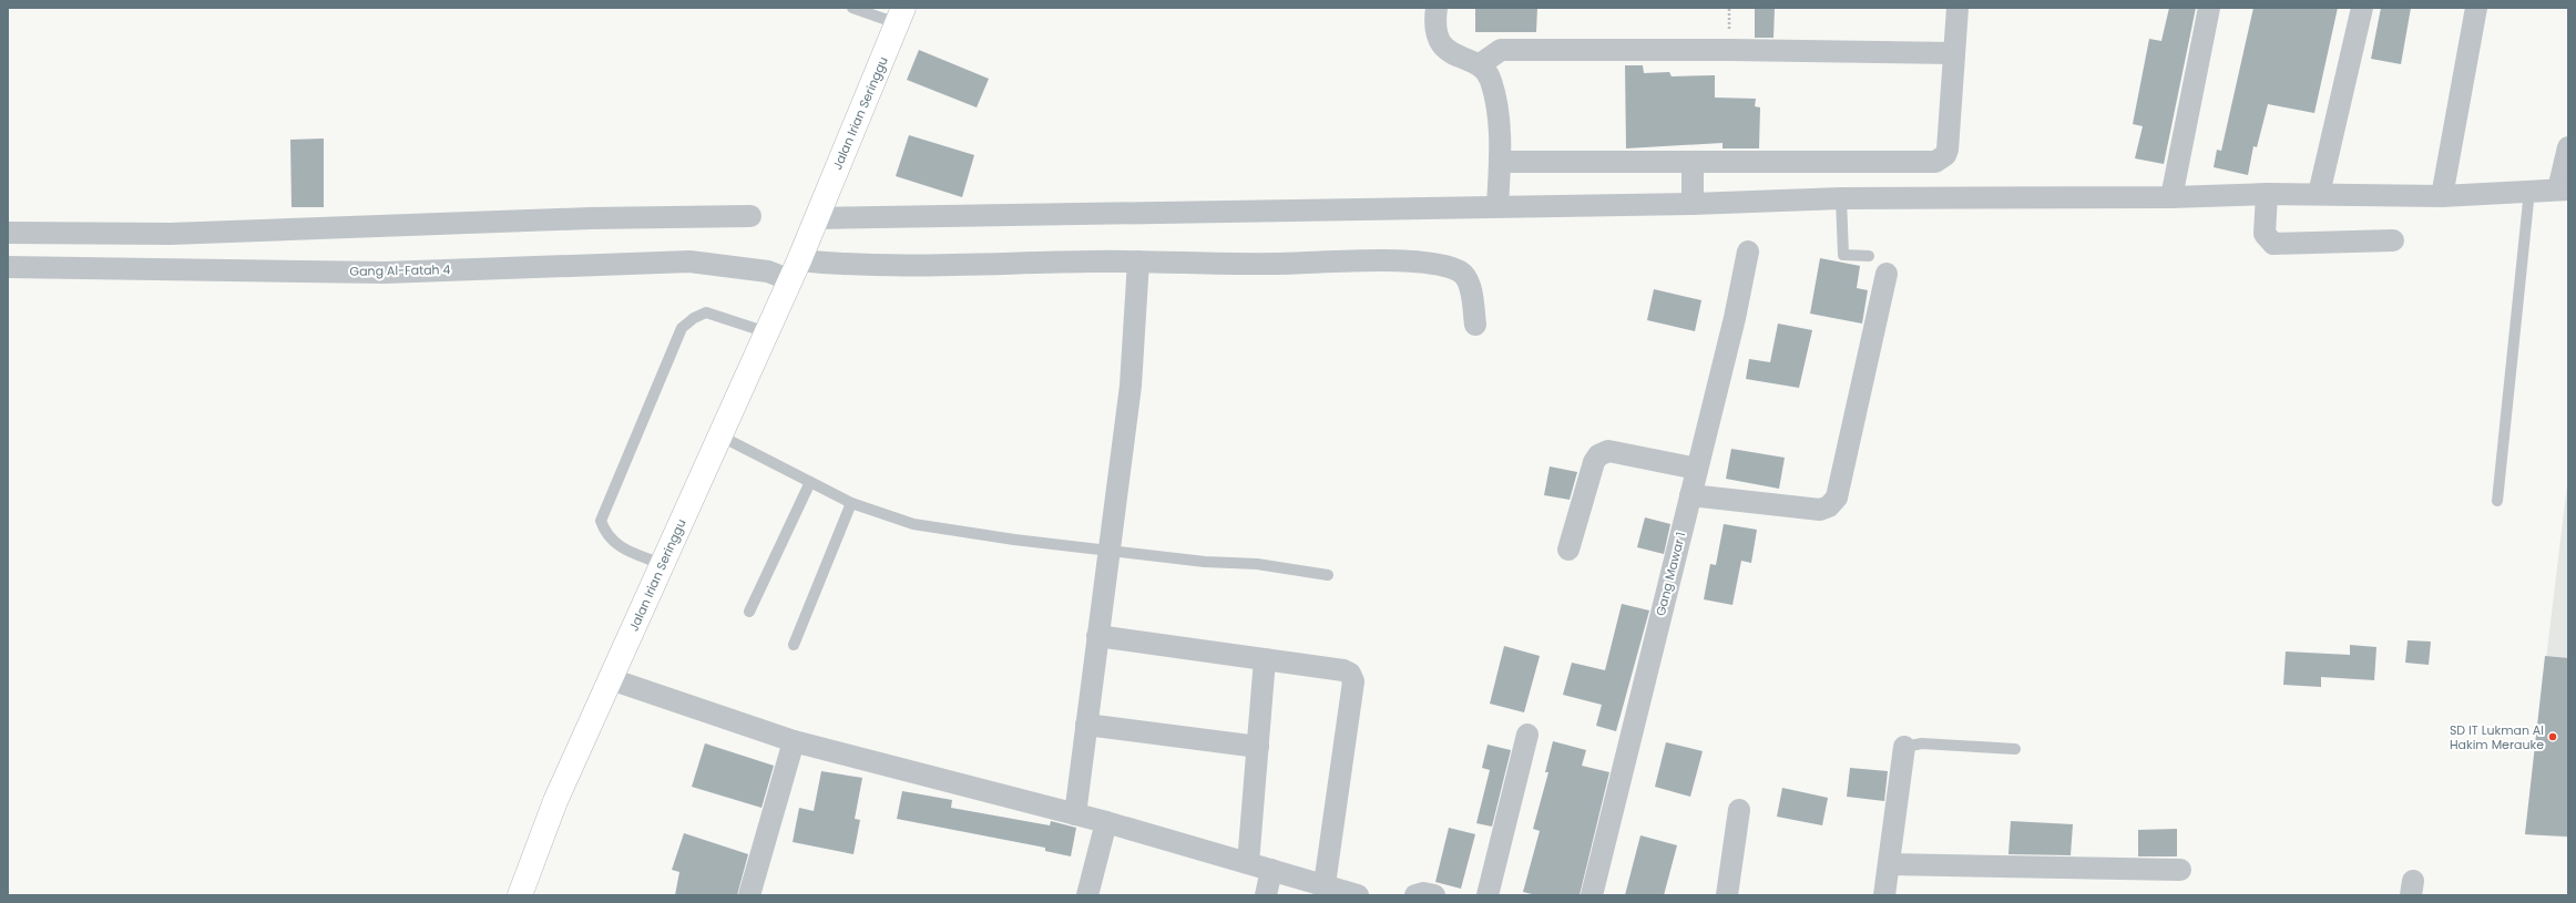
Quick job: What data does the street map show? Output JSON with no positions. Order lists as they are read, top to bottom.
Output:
{
  "streets": {
    "street": ["Jalan Irian Seringgu", "Gang Al-Fatah 4", "Gang Mawar 1"]
  },
  "crossings": [
    ["Jalan Irian Seringgu", "Gang Al-Fatah 4"]
  ],
  "places": ["SD IT Lukman Al Hakim Merauke"]
}
